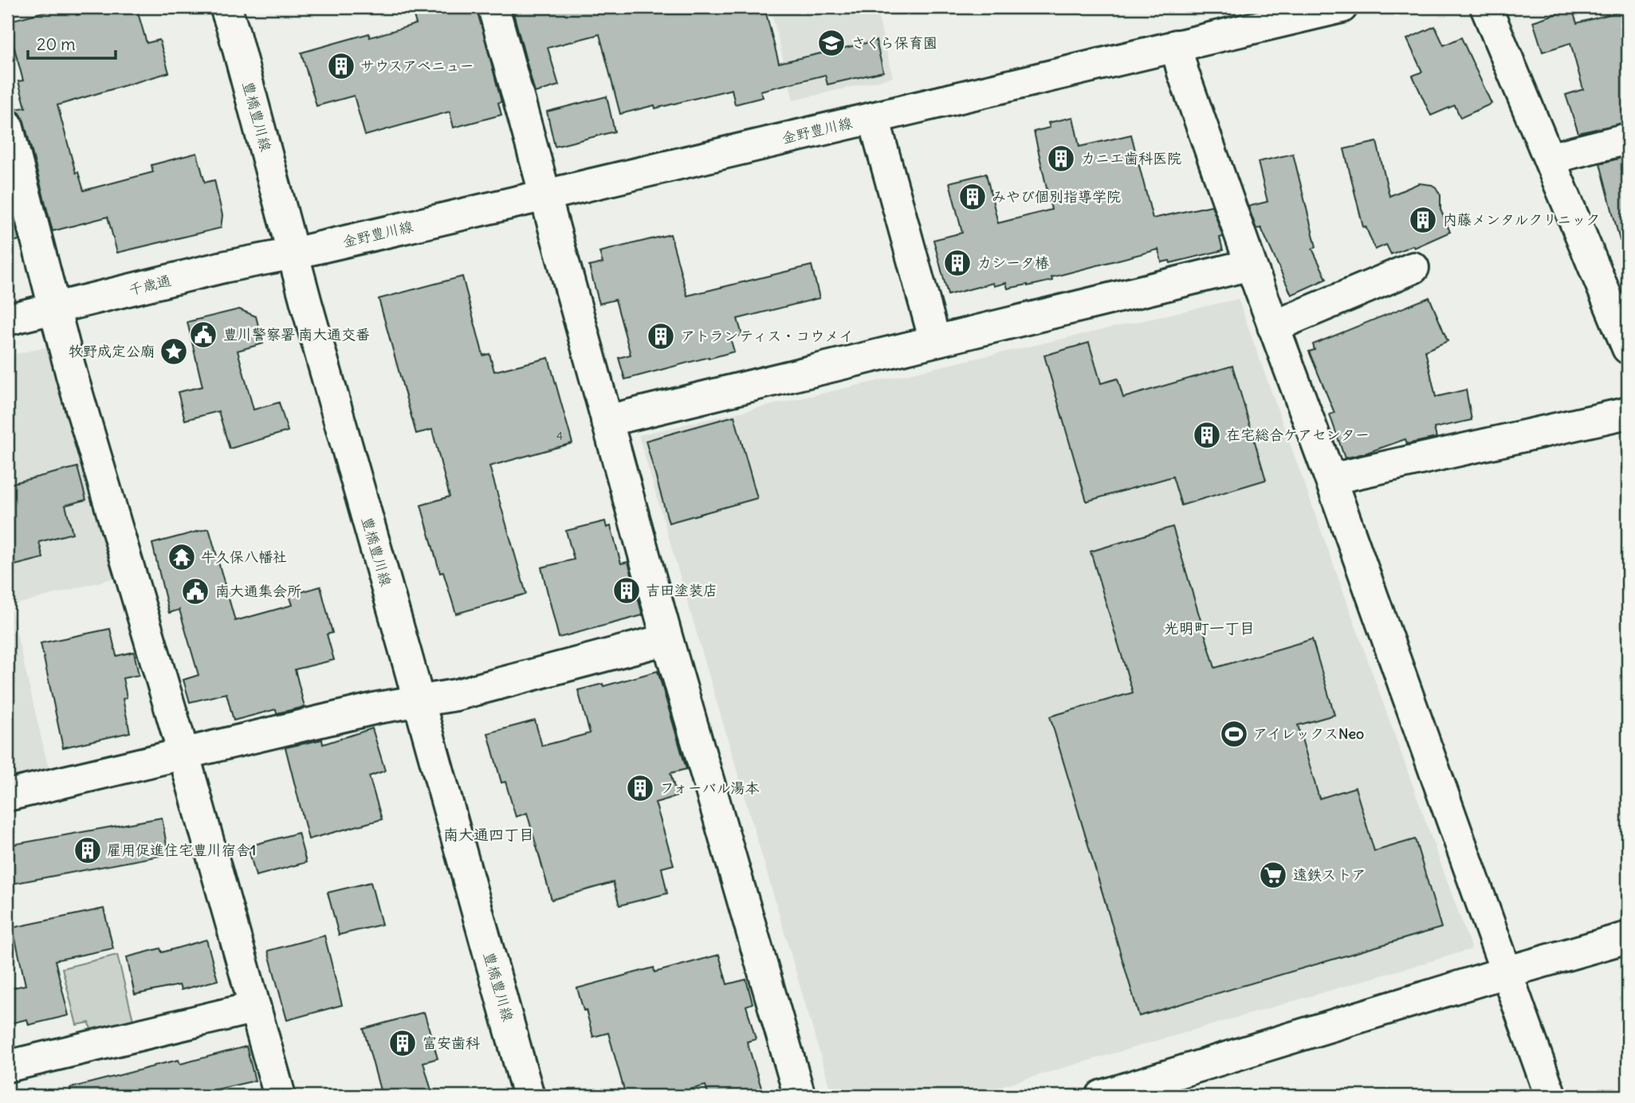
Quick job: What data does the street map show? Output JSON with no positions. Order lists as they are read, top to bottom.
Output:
{
  "streets": {
    "street": ["豊橋豊川線", "金野豊川線", "千歳通"]
  },
  "crossings": [
    ["豊橋豊川線", "金野豊川線"],
    ["豊橋豊川線", "千歳通"],
    ["金野豊川線", "千歳通"]
  ],
  "districts": ["光明町一丁目", "南大通四丁目"],
  "places": {
    "school or university": ["さくら保育園"],
    "building": [
      "サウスアベニュー",
      "カニエ歯科医院",
      "みやび個別指導学院",
      "内藤メンタルクリニック",
      "カシータ椿",
      "アトランティス・コウメイ",
      "在宅総合ケアセンター",
      "吉田塗装店",
      "フォーバル湯本",
      "雇用促進住宅豊川宿舎1",
      "富安歯科"
    ],
    "public building": ["豊川警察署 南大通交番", "南大通集会所"],
    "place": ["牧野成定公廟"],
    "temple": ["牛久保八幡社"],
    "sports": ["アイレックスNeo"],
    "supermarket": ["遠鉄ストア"]
  },
  "house_numbers": ["4"],
  "scale_bar": "20 m"
}
